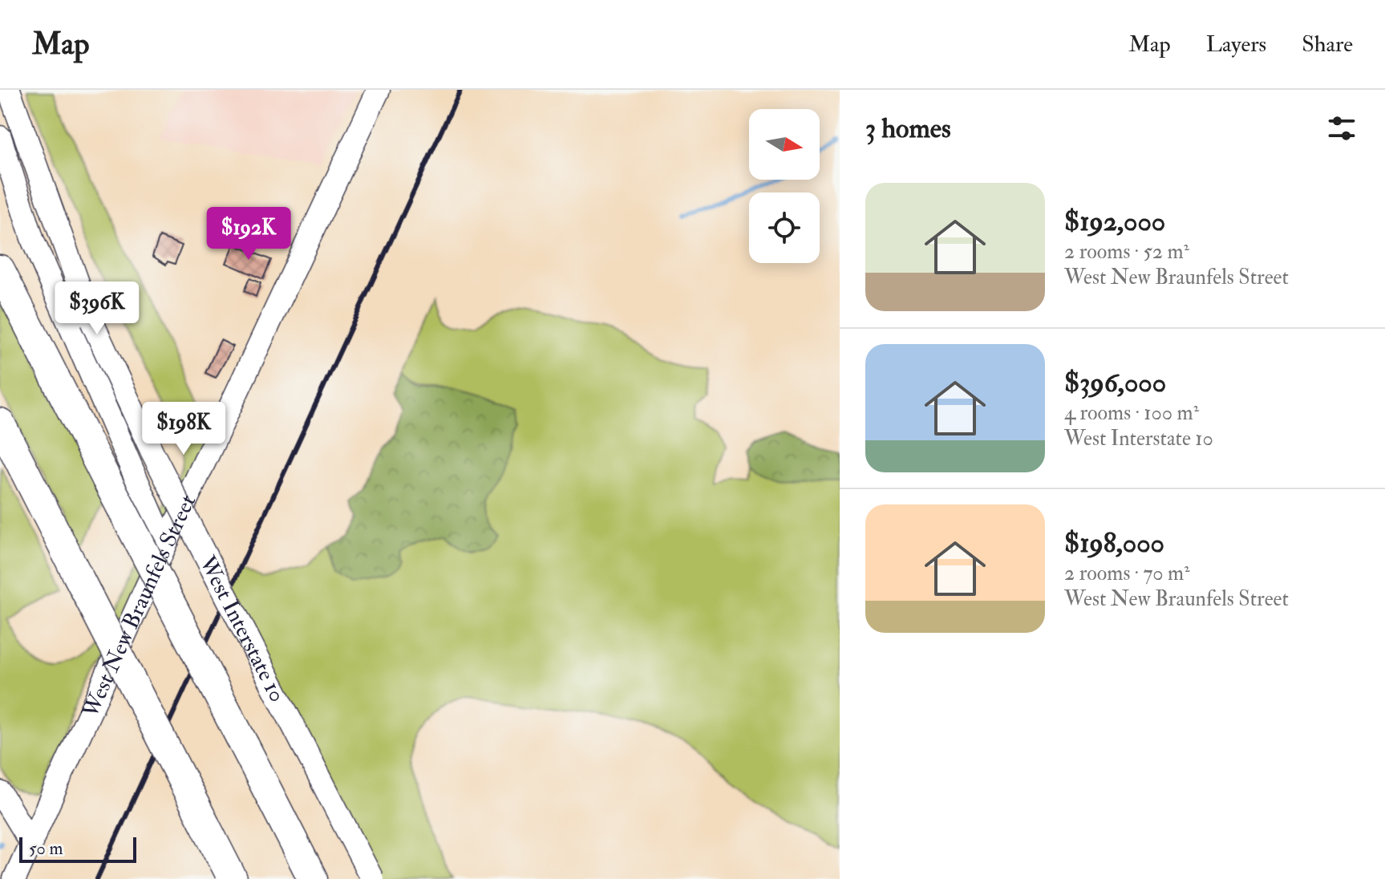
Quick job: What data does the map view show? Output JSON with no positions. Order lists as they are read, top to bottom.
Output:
{
  "streets": {
    "main road": ["West New Braunfels Street", "West Interstate 10"]
  },
  "scale_bar": "50 m",
  "north": "right",
  "page": {
    "header": "Map",
    "nav": ["Map", "Layers", "Share"],
    "heading": "3 homes",
    "list": [
      {
        "name": "$192,000",
        "note": "2 rooms · 52 m² · West New Braunfels Street"
      },
      {
        "name": "$396,000",
        "note": "4 rooms · 100 m² · West Interstate 10"
      },
      {
        "name": "$198,000",
        "note": "2 rooms · 70 m² · West New Braunfels Street"
      }
    ],
    "price": ["$192K", "$396K", "$198K"],
    "scale": "50 m"
  }
}
